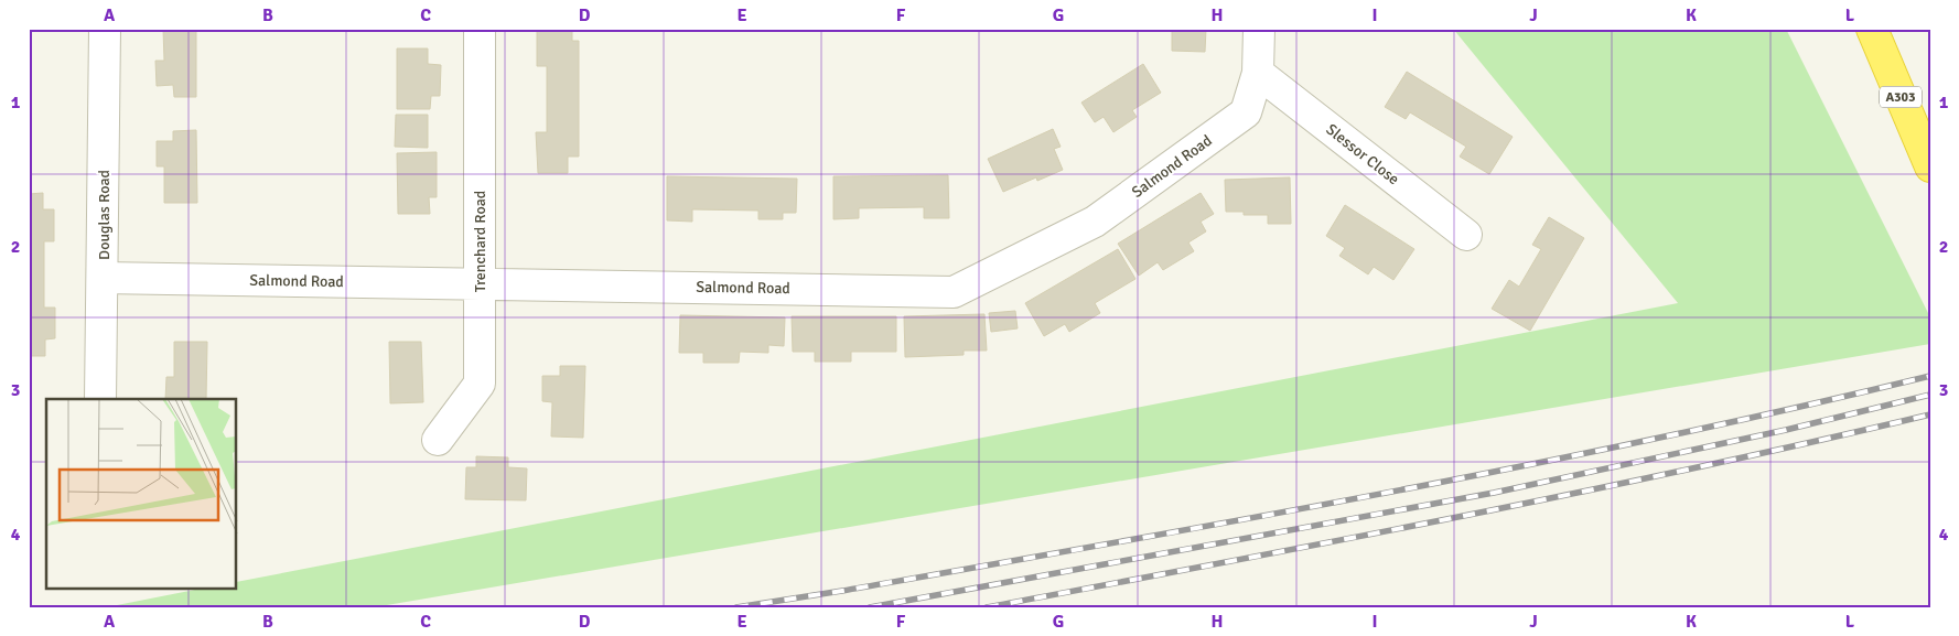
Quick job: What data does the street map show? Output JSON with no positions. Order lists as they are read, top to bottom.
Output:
{
  "streets": {
    "highway": ["A303"],
    "street": [
      "Slessor Close",
      "Salmond Road",
      "Douglas Road",
      "Trenchard Road"
    ]
  },
  "crossings": [
    ["Slessor Close", "Salmond Road"],
    ["Salmond Road", "Douglas Road"],
    ["Salmond Road", "Trenchard Road"]
  ],
  "grid": {
    "columns": [
      "A",
      "B",
      "C",
      "D",
      "E",
      "F",
      "G",
      "H",
      "I",
      "J",
      "K",
      "L"
    ],
    "rows": [
      "1",
      "2",
      "3",
      "4"
    ]
  }
}
